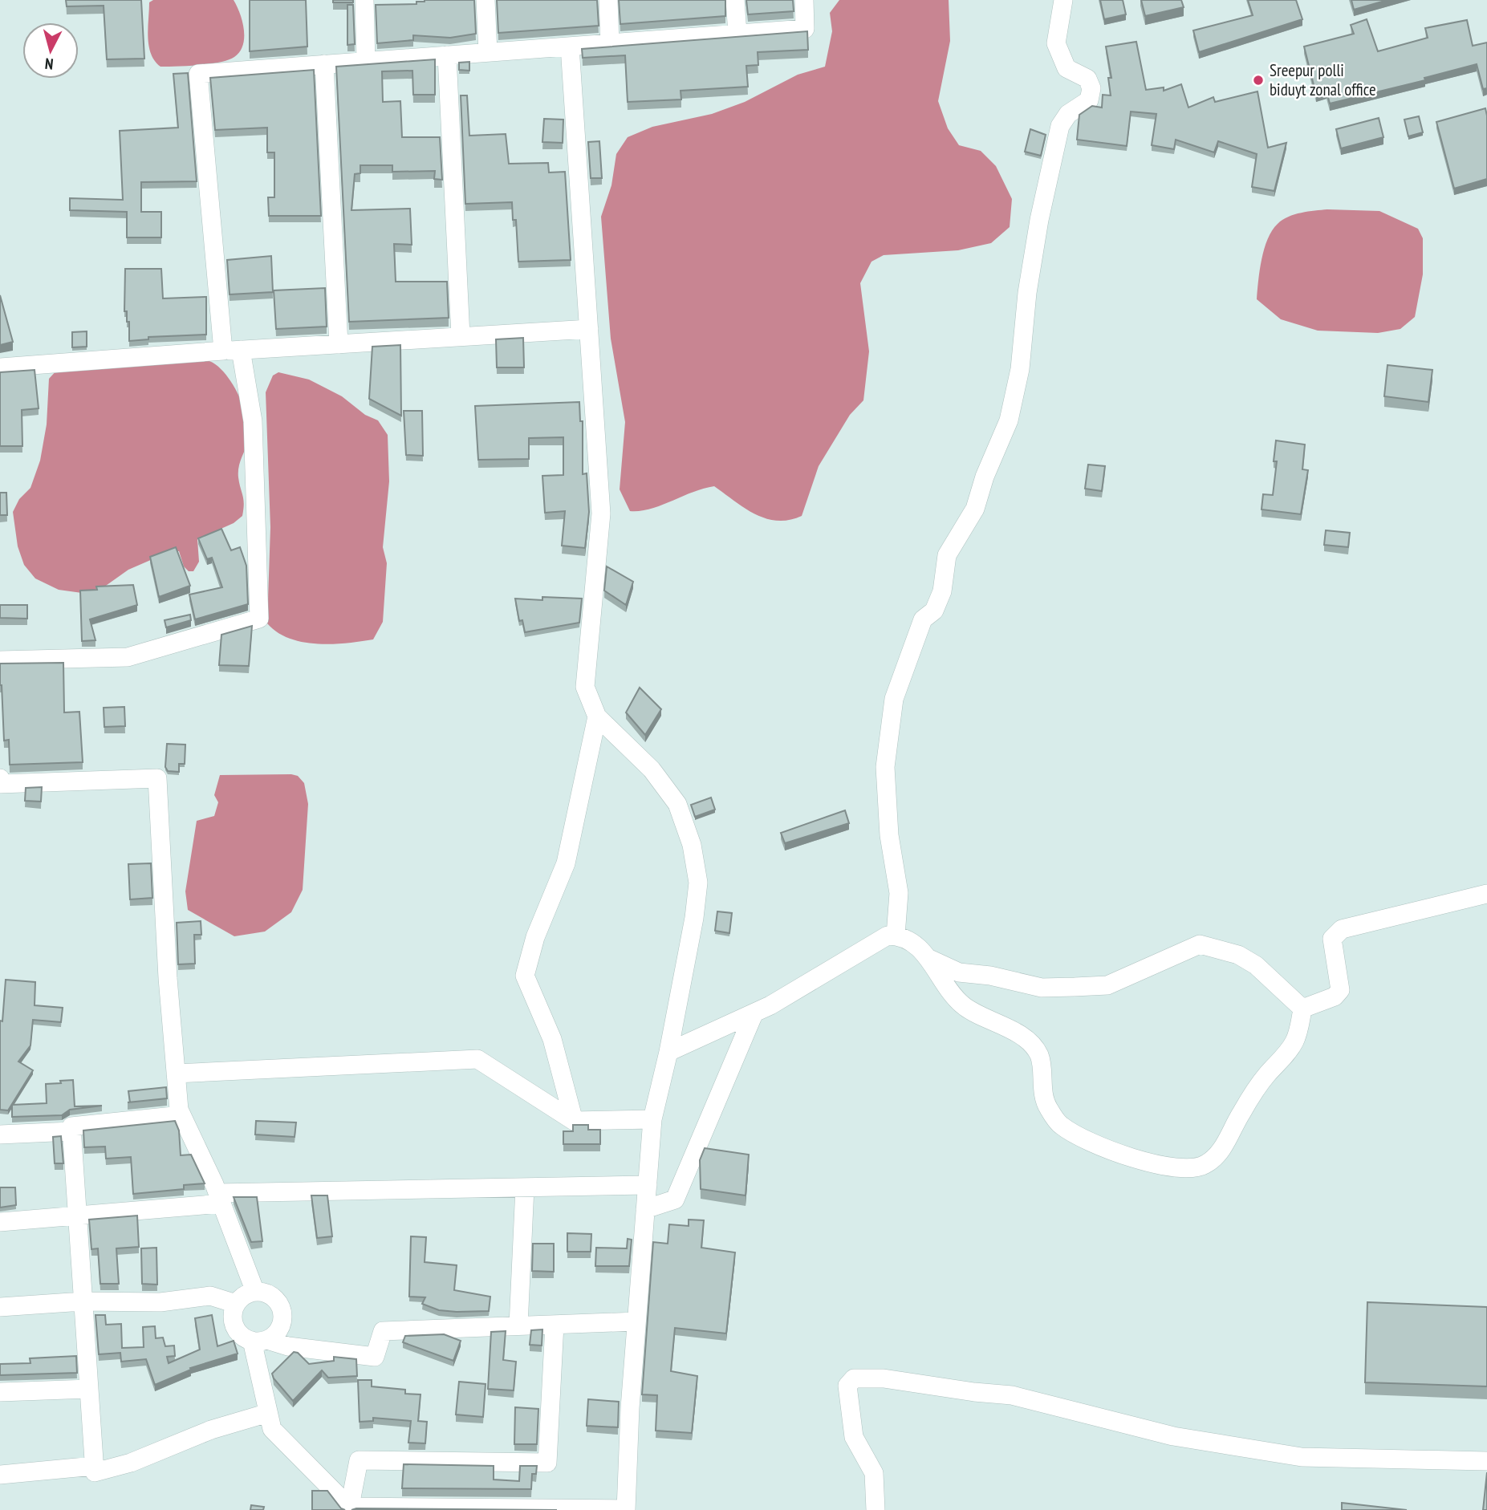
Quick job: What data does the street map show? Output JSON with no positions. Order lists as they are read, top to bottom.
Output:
{
  "places": ["Sreepur polli biduyt zonal office"],
  "north": "bottom"
}
